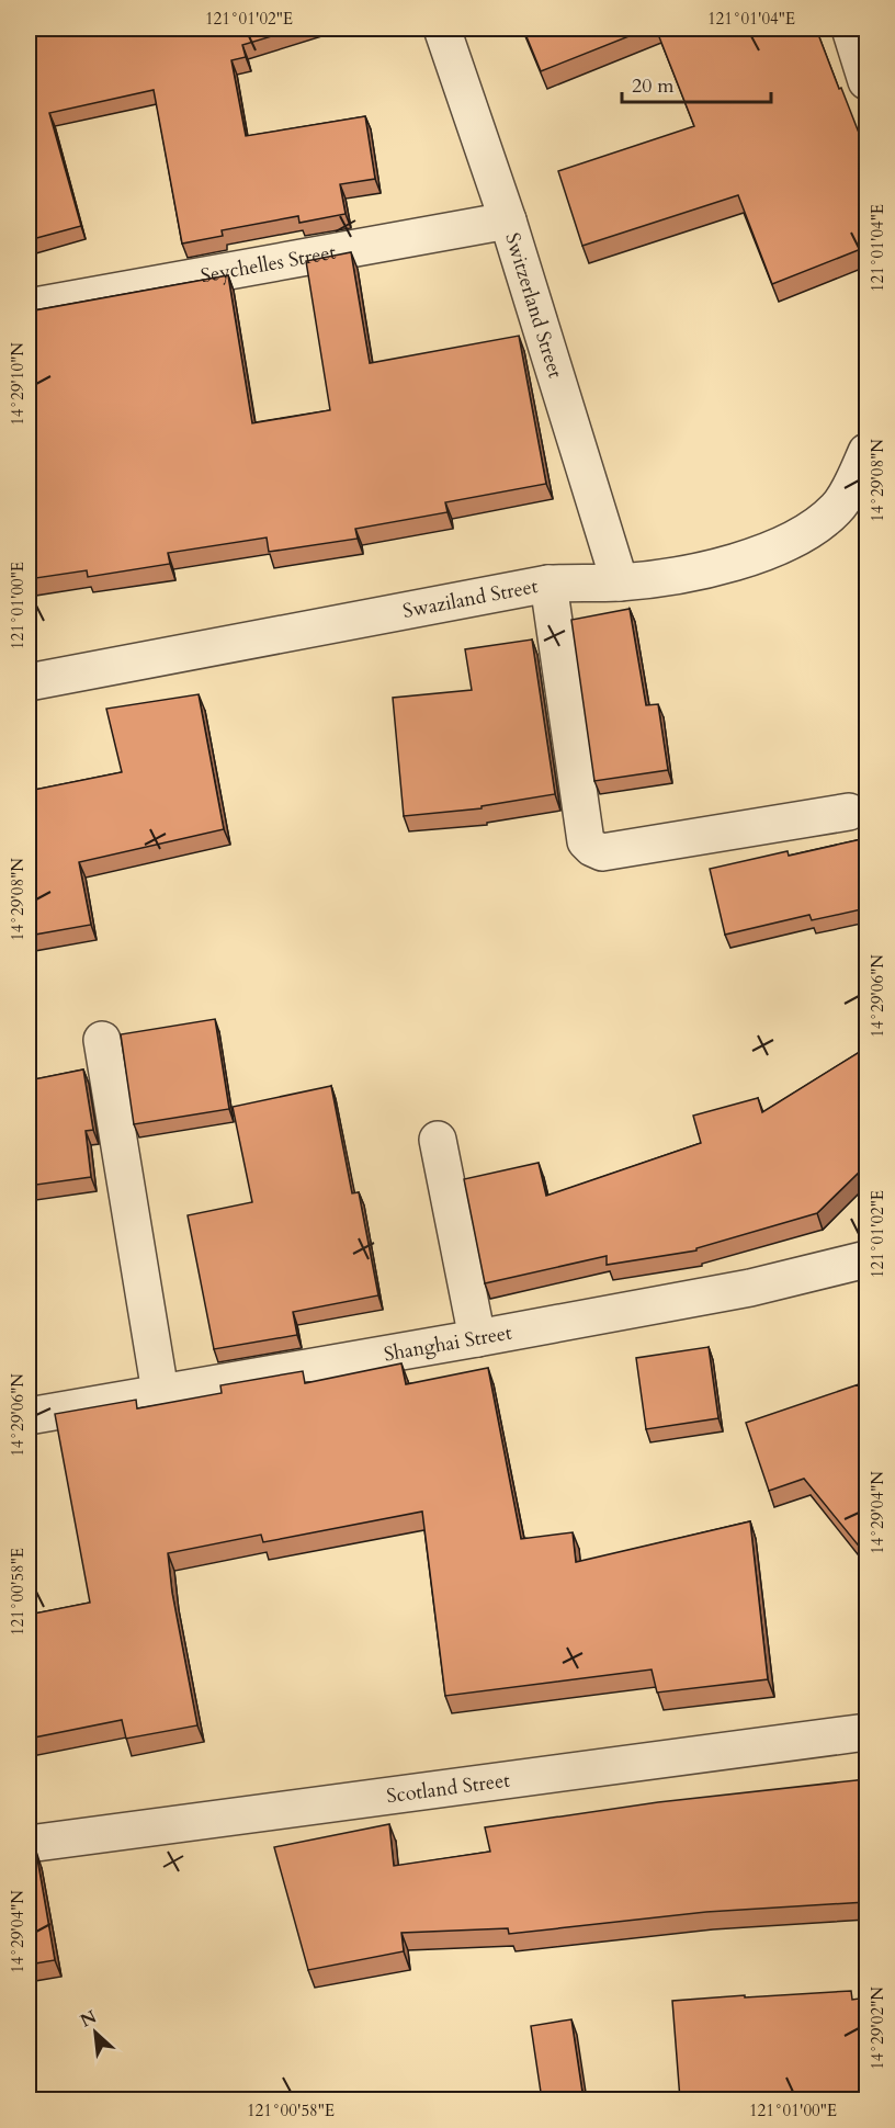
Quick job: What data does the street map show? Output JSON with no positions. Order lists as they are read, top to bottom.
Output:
{
  "streets": {
    "street": [
      "Seychelles Street",
      "Switzerland Street",
      "Swaziland Street",
      "Shanghai Street",
      "Scotland Street"
    ]
  },
  "crossings": [
    ["Seychelles Street", "Switzerland Street"],
    ["Switzerland Street", "Swaziland Street"]
  ],
  "scale_bar": "20 m",
  "north": "top left",
  "coordinates": [
    "121°01'02\"E",
    "121°01'04\"E",
    "14°29'10\"N",
    "14°29'08\"N",
    "121°01'00\"E",
    "14°29'06\"N",
    "14°29'04\"N",
    "121°00'58\"E",
    "14°29'02\"N"
  ]
}
